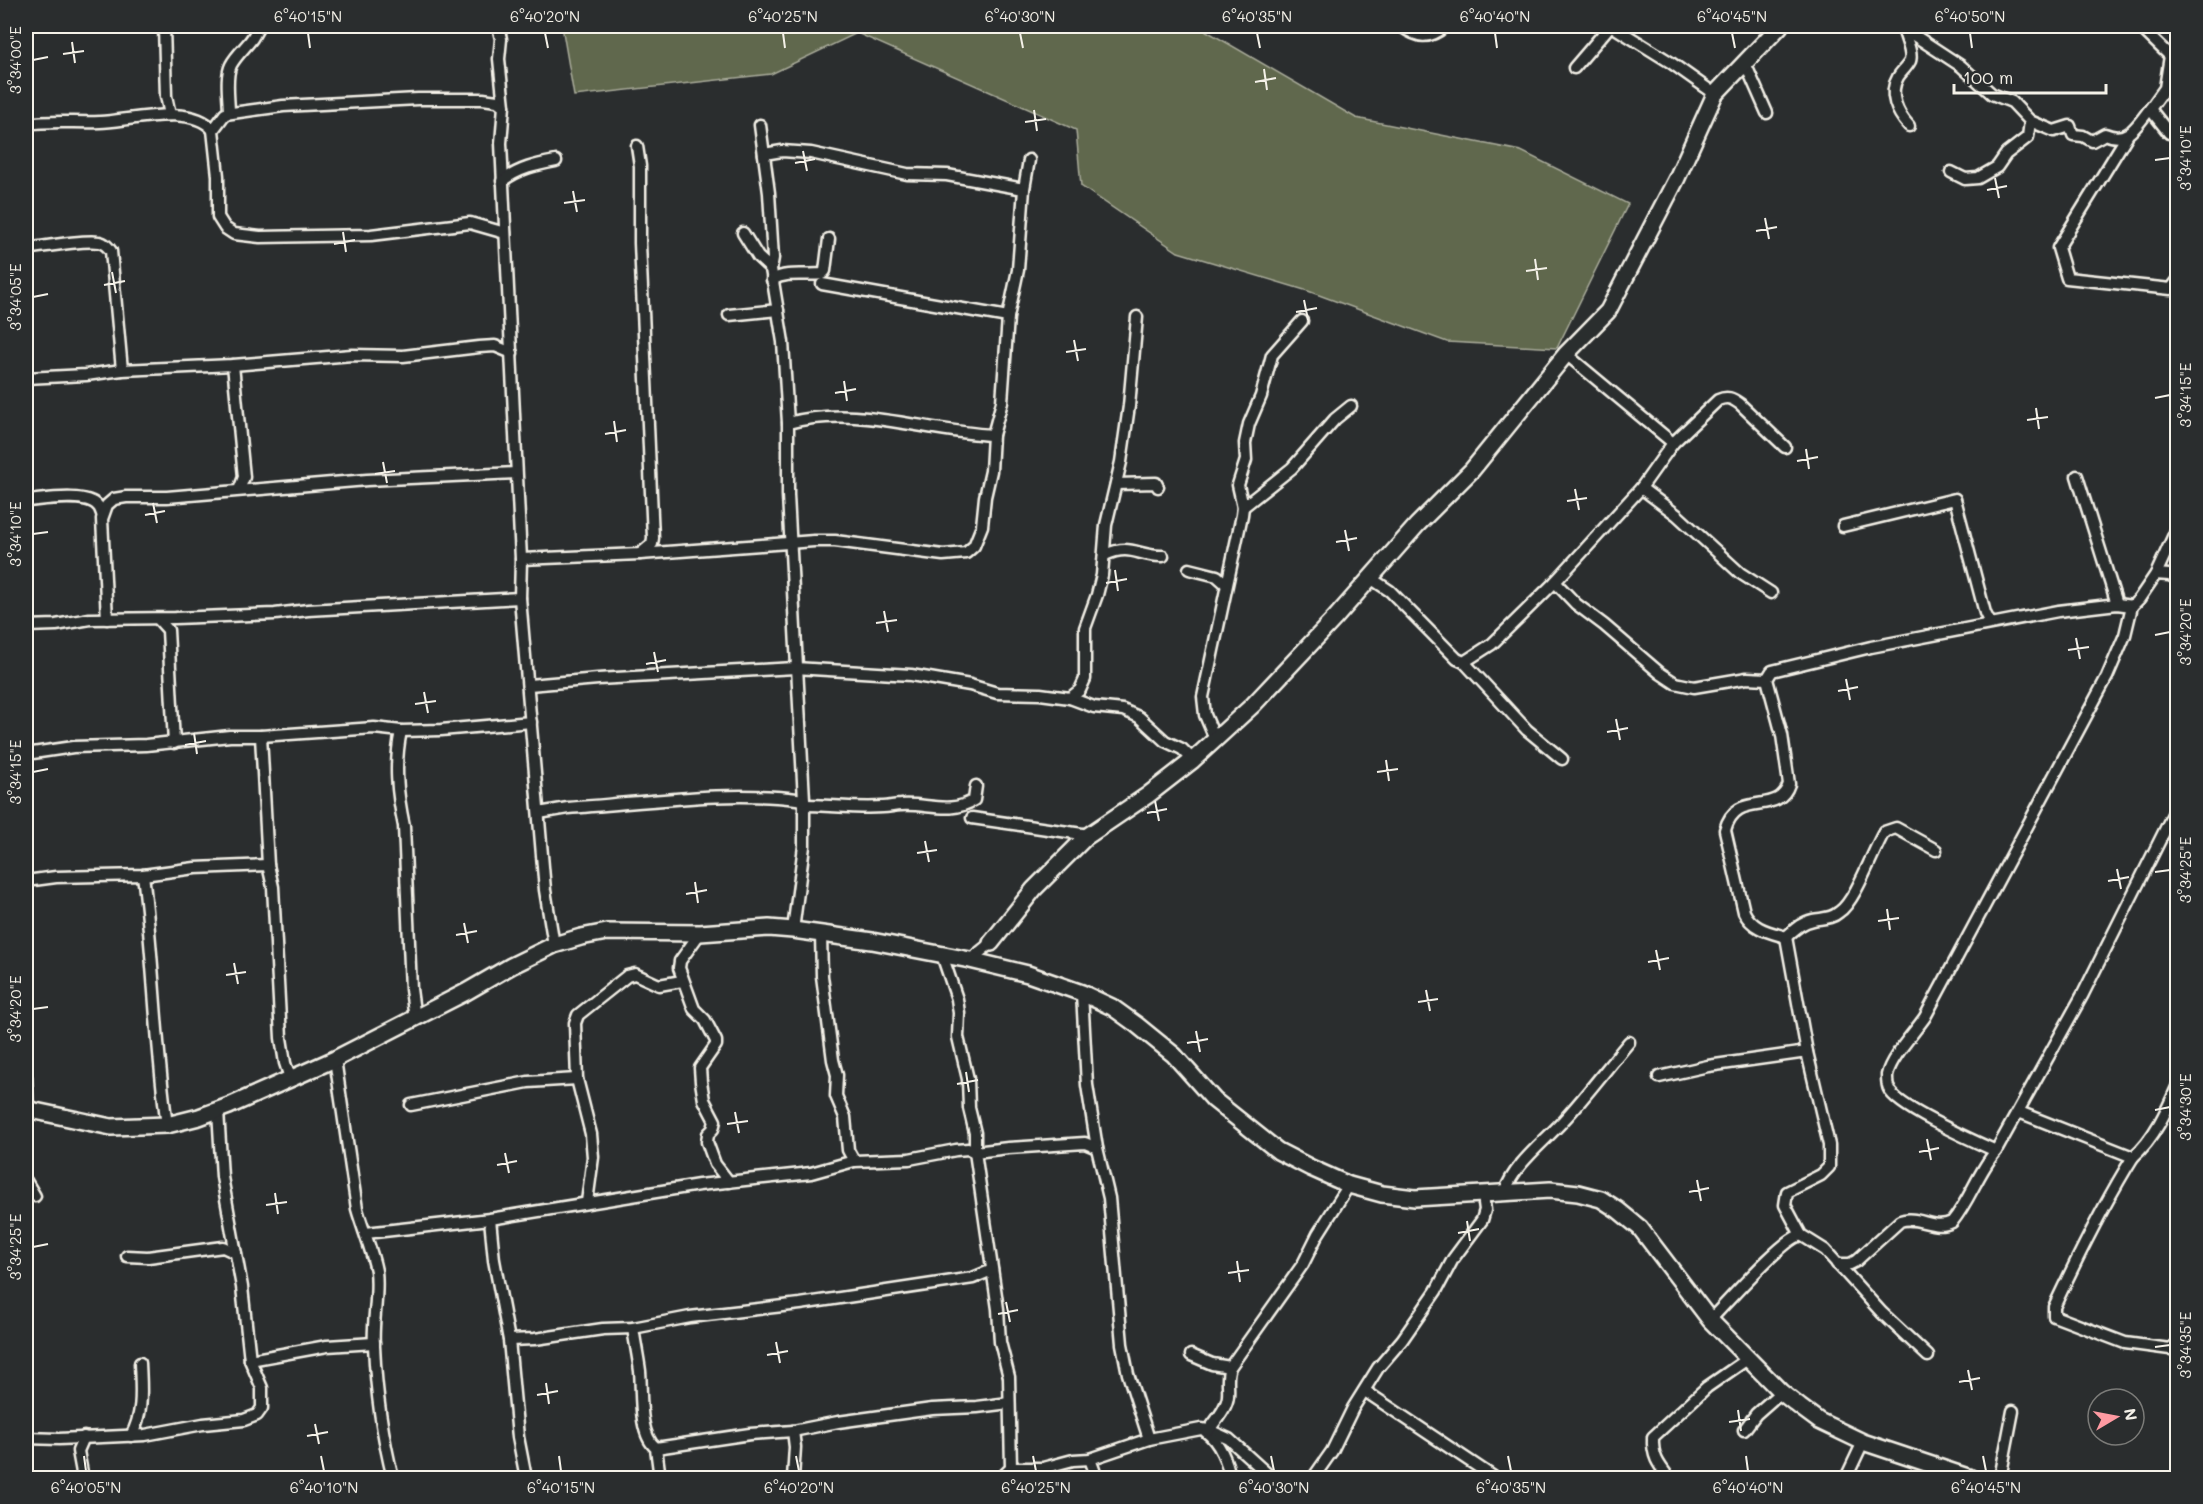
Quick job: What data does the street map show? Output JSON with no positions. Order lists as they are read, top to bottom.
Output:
{
  "scale_bar": "100 m",
  "north": "right",
  "coordinates": [
    "6°40'15\"N",
    "6°40'20\"N",
    "6°40'25\"N",
    "6°40'30\"N",
    "6°40'35\"N",
    "6°40'40\"N",
    "6°40'45\"N",
    "6°40'50\"N",
    "3°34'00\"E",
    "3°34'10\"E",
    "3°34'05\"E",
    "3°34'15\"E",
    "3°34'20\"E",
    "3°34'25\"E",
    "3°34'30\"E",
    "3°34'35\"E",
    "6°40'05\"N",
    "6°40'10\"N"
  ]
}
